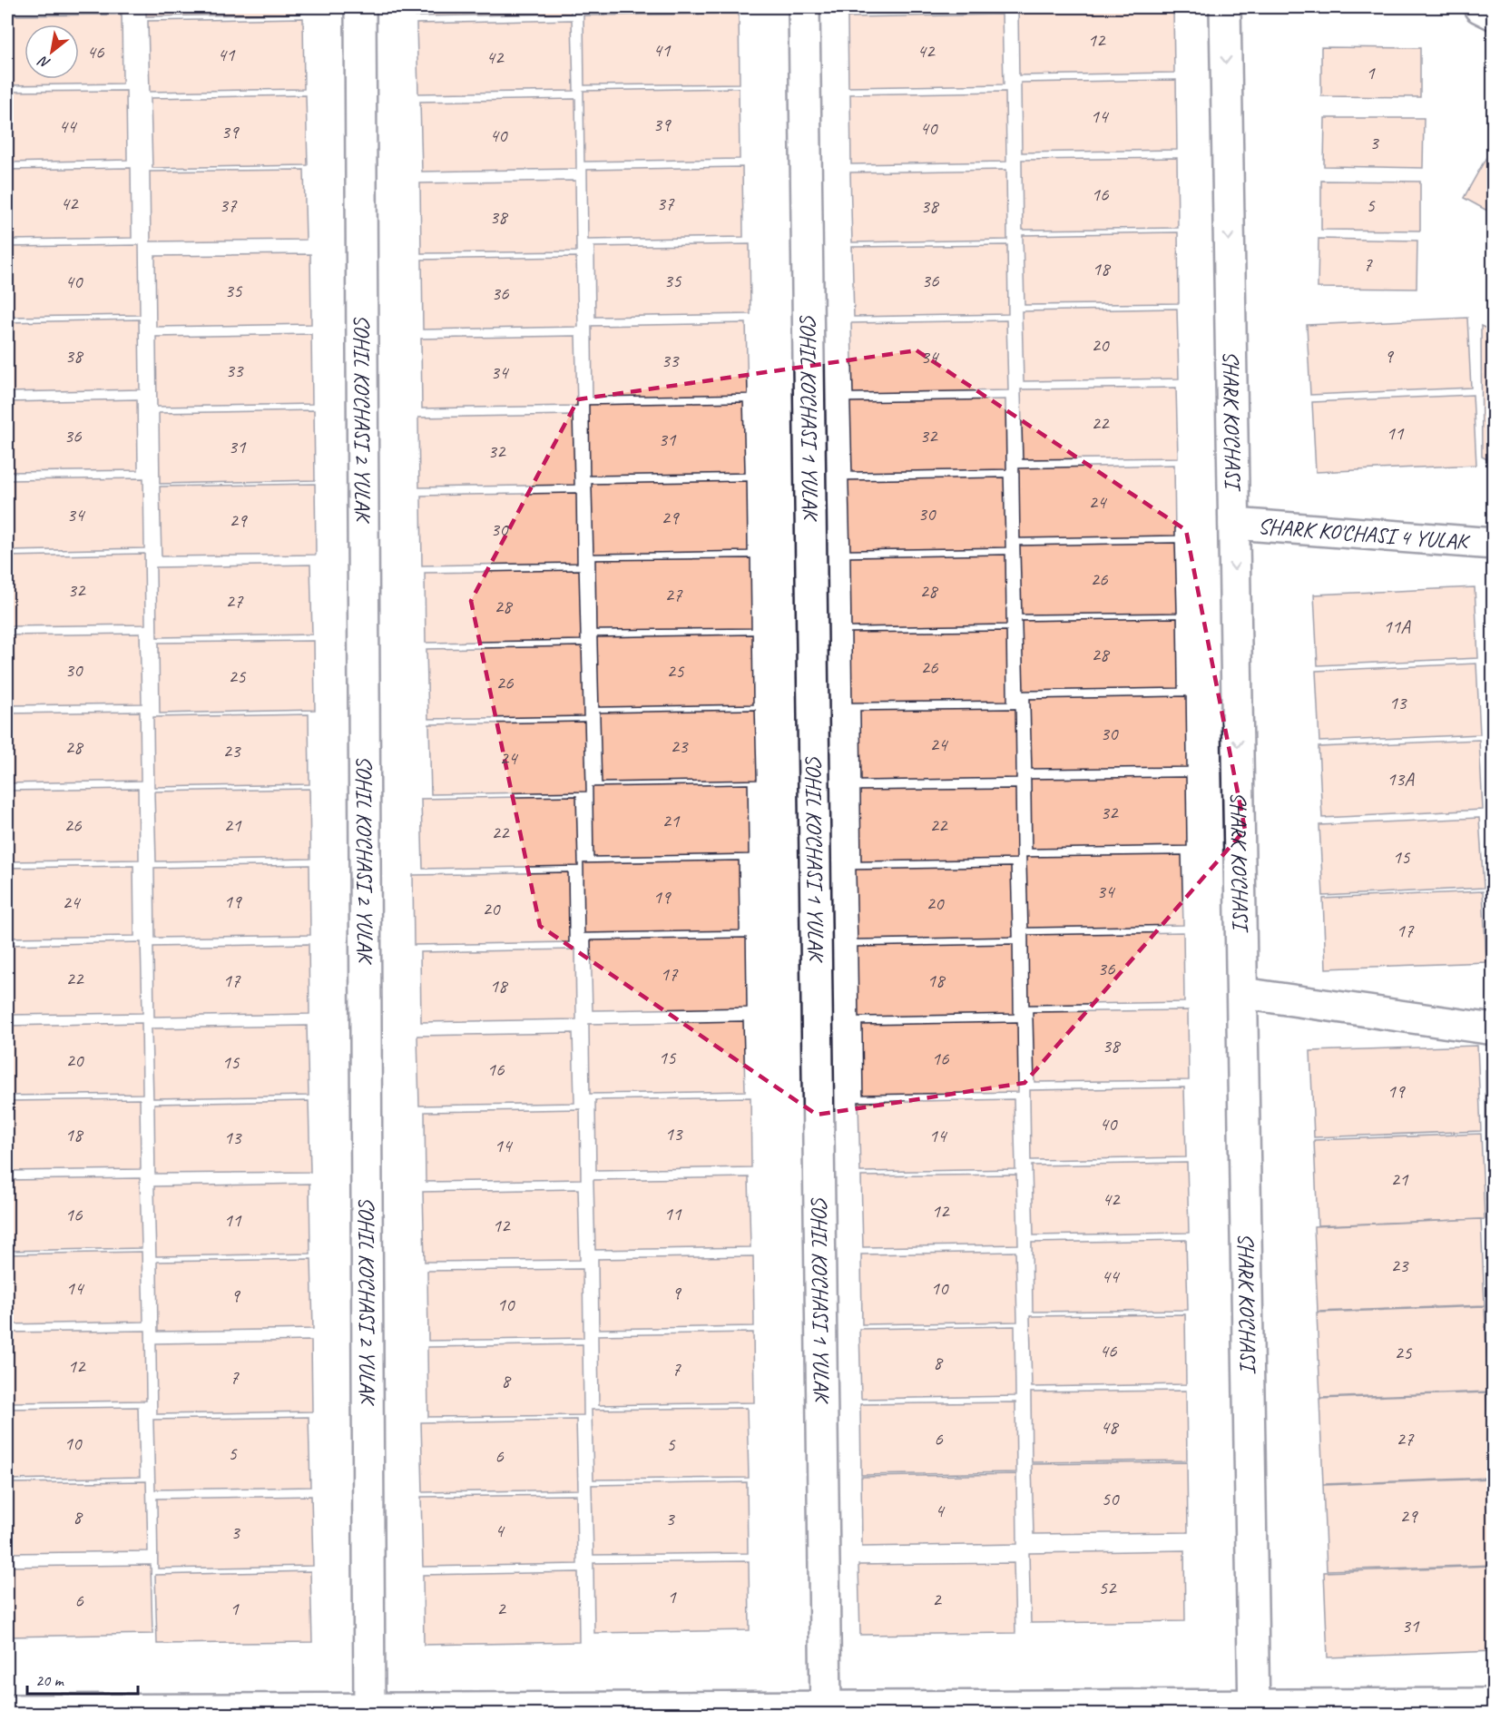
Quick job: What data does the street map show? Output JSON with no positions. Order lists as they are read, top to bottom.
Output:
{
  "streets": {
    "street": [
      "SOHIL KO'CHASI 1 YULAK",
      "SOHIL KO'CHASI 2 YULAK",
      "SHARK KO'CHASI",
      "SHARK KO'CHASI 4 YULAK"
    ]
  },
  "crossings": [
    ["SHARK KO'CHASI", "SHARK KO'CHASI 4 YULAK"]
  ],
  "one_way": ["SHARK KO'CHASI"],
  "house_numbers": [
    "12",
    "41",
    "42",
    "46",
    "41",
    "42",
    "1",
    "14",
    "39",
    "44",
    "40",
    "39",
    "40",
    "3",
    "16",
    "42",
    "37",
    "37",
    "5",
    "38",
    "38",
    "7",
    "18",
    "35",
    "36",
    "40",
    "35",
    "36",
    "20",
    "38",
    "9",
    "34",
    "33",
    "33",
    "34",
    "22",
    "11",
    "36",
    "32",
    "31",
    "31",
    "32",
    "24",
    "30",
    "34",
    "29",
    "29",
    "30",
    "26",
    "32",
    "28",
    "27",
    "27",
    "28",
    "11A",
    "28",
    "26",
    "30",
    "25",
    "25",
    "26",
    "13",
    "30",
    "24",
    "23",
    "28",
    "23",
    "24",
    "13A",
    "32",
    "21",
    "26",
    "21",
    "22",
    "22",
    "15",
    "34",
    "19",
    "19",
    "24",
    "20",
    "20",
    "17",
    "36",
    "17",
    "22",
    "17",
    "18",
    "18",
    "38",
    "15",
    "16",
    "20",
    "15",
    "16",
    "19",
    "40",
    "13",
    "18",
    "14",
    "13",
    "14",
    "21",
    "42",
    "12",
    "11",
    "16",
    "11",
    "12",
    "23",
    "44",
    "14",
    "10",
    "9",
    "9",
    "10",
    "46",
    "25",
    "8",
    "12",
    "7",
    "7",
    "8",
    "48",
    "6",
    "27",
    "10",
    "5",
    "5",
    "6",
    "50",
    "4",
    "29",
    "8",
    "3",
    "4",
    "3",
    "52",
    "1",
    "2",
    "6",
    "1",
    "2",
    "31"
  ],
  "scale_bar": "20 m",
  "north": "bottom left"
}
